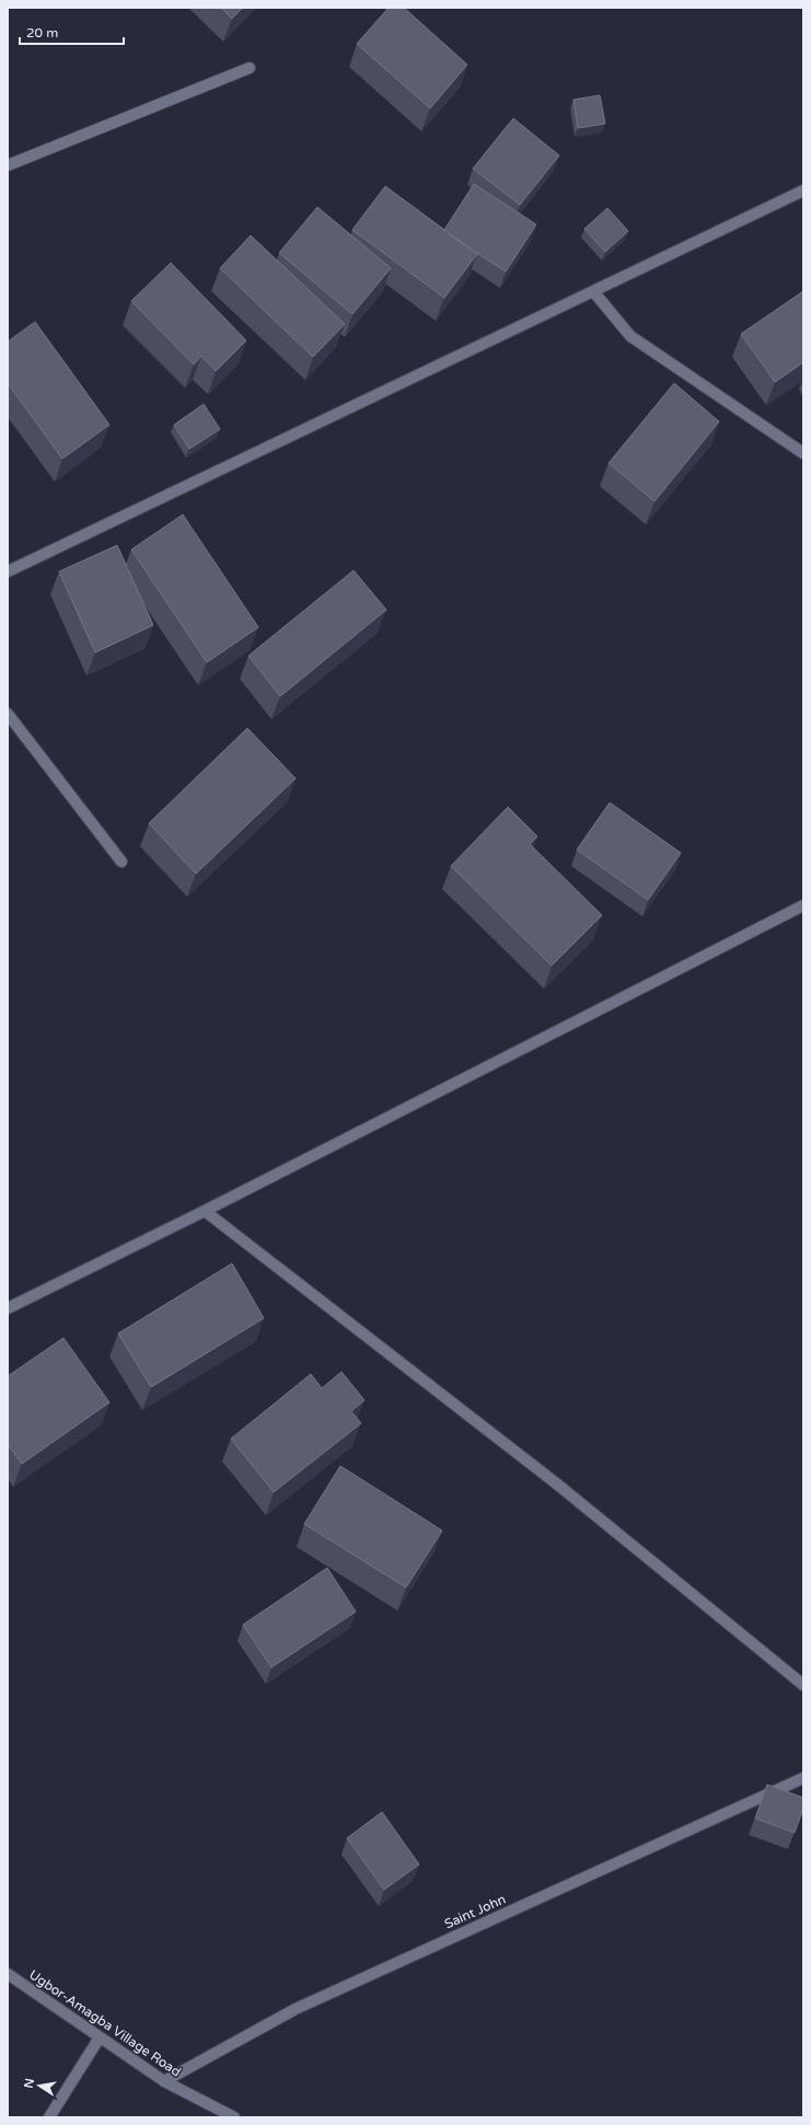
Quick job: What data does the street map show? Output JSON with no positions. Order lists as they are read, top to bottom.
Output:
{
  "streets": {
    "street": ["Saint John", "Ugbor-Amagba Village Road"]
  },
  "crossings": [
    ["Saint John", "Ugbor-Amagba Village Road"]
  ],
  "scale_bar": "20 m",
  "north": "left"
}
